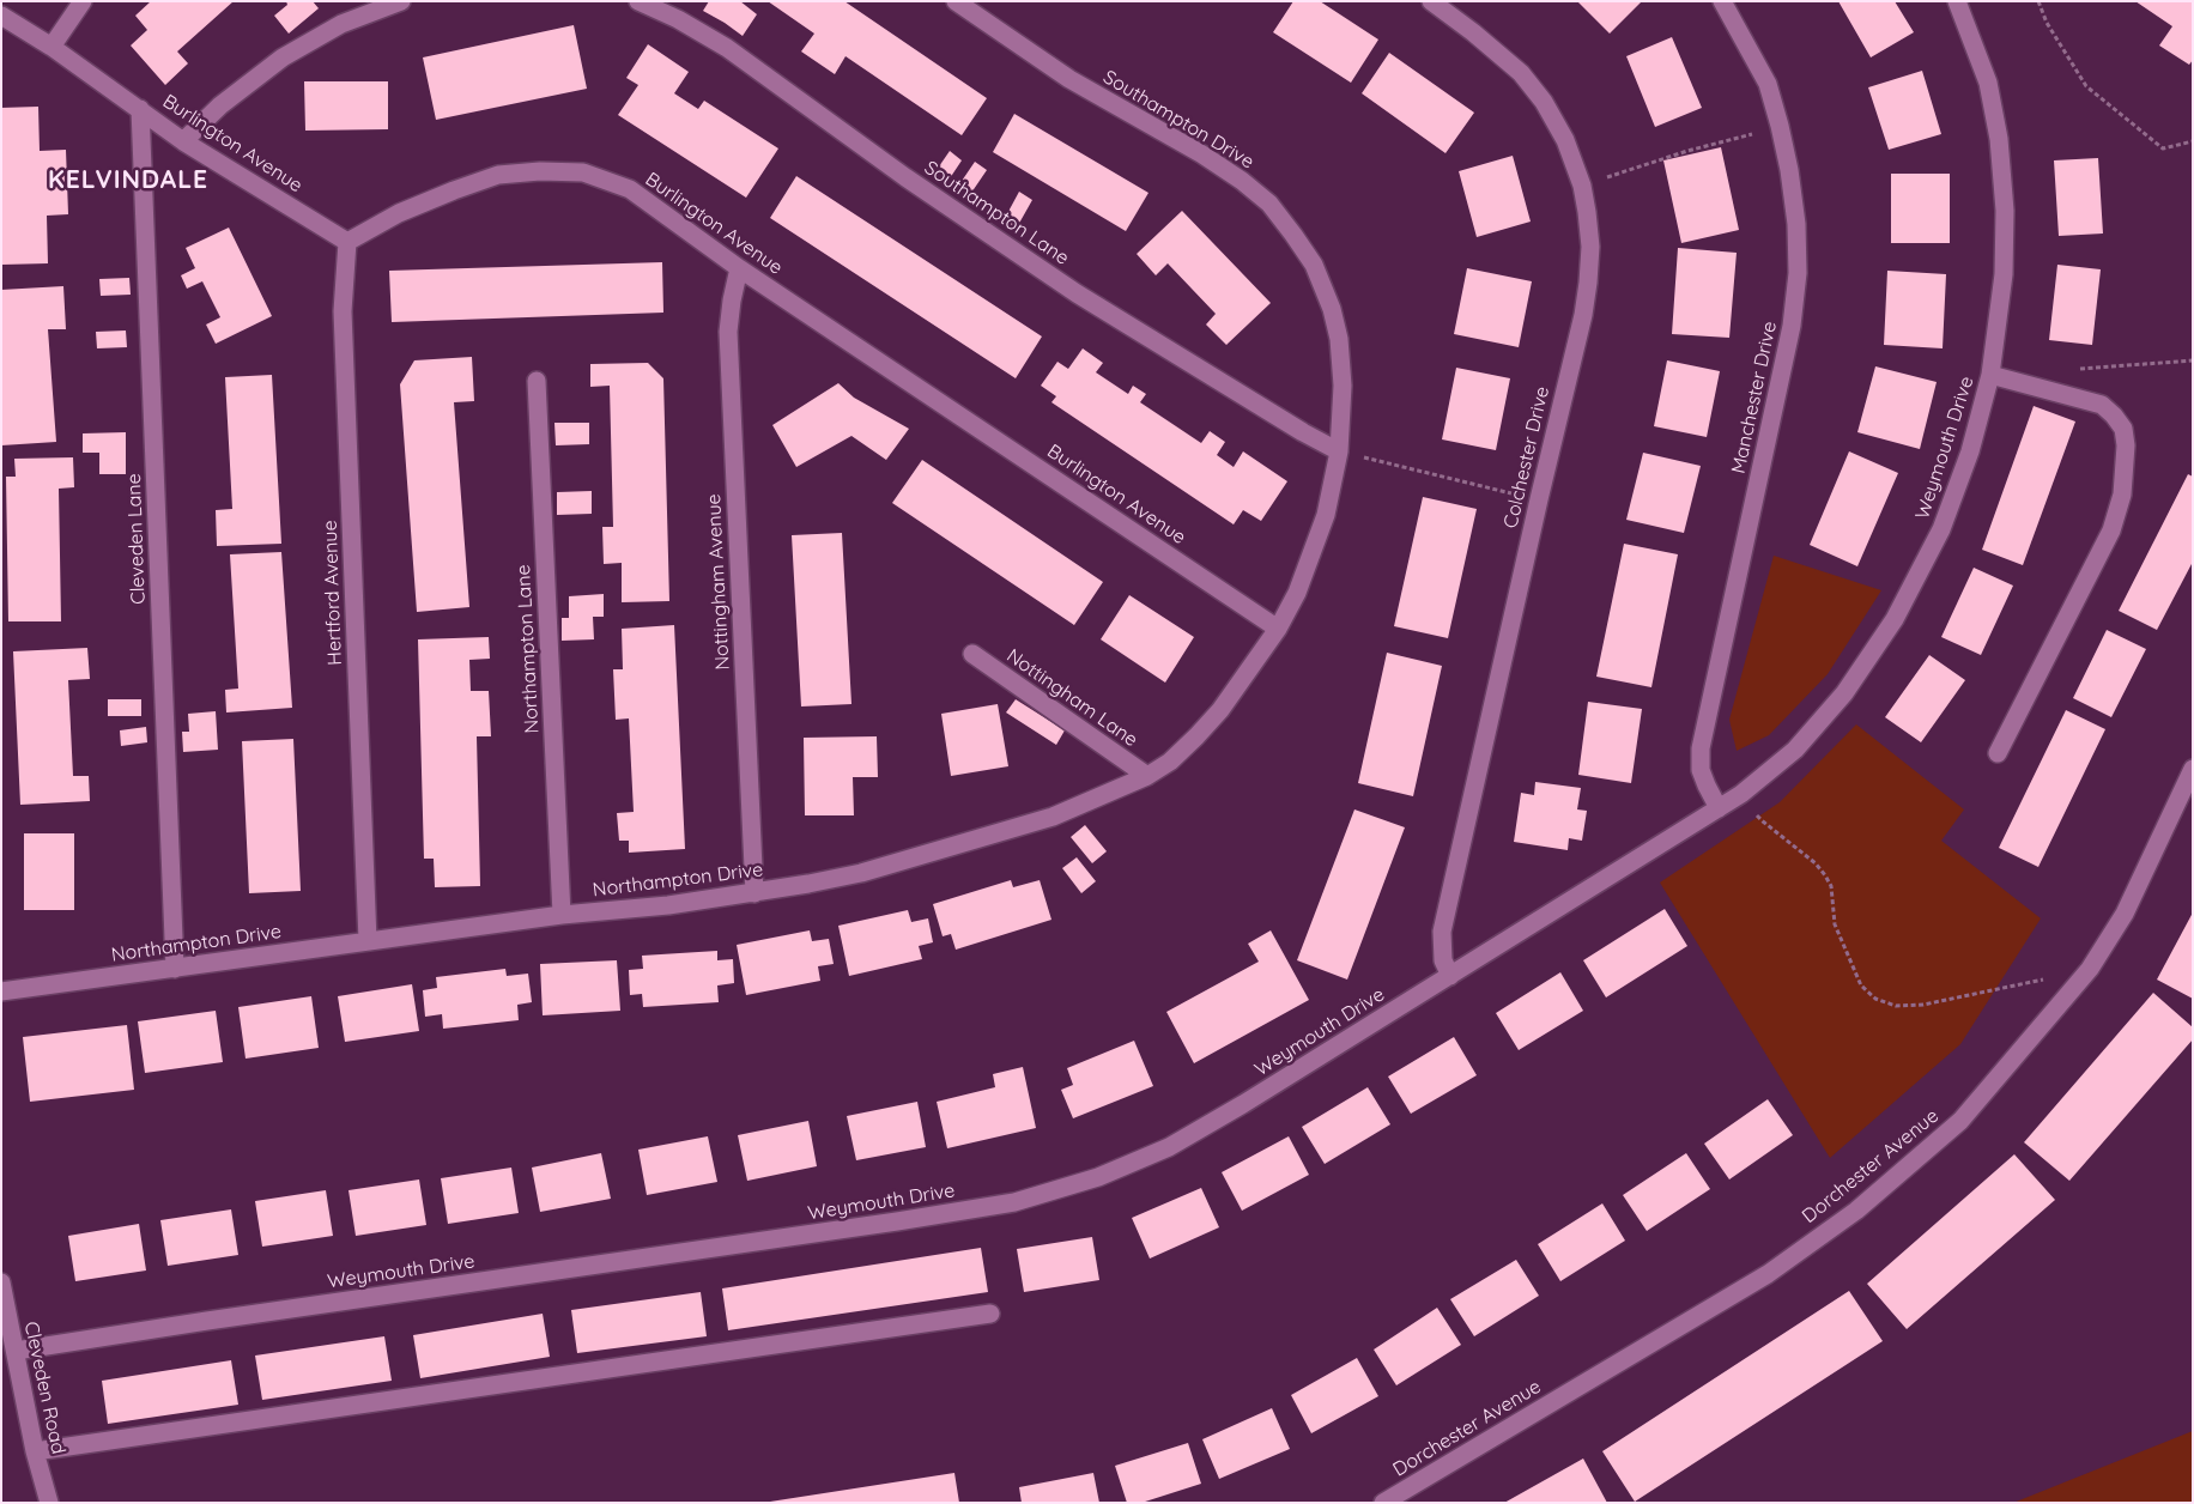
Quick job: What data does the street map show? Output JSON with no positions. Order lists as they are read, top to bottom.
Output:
{
  "streets": {
    "street": [
      "Southampton Drive",
      "Burlington Avenue",
      "Southampton Lane",
      "Manchester Drive",
      "Weymouth Drive",
      "Colchester Drive",
      "Cleveden Lane",
      "Nottingham Avenue",
      "Hertford Avenue",
      "Northampton Lane",
      "Nottingham Lane",
      "Northampton Drive",
      "Dorchester Avenue",
      "Cleveden Road"
    ]
  },
  "crossings": [
    ["Southampton Drive", "Burlington Avenue"],
    ["Southampton Drive", "Southampton Lane"],
    ["Southampton Drive", "Northampton Drive"],
    ["Burlington Avenue", "Cleveden Lane"],
    ["Burlington Avenue", "Nottingham Avenue"],
    ["Burlington Avenue", "Hertford Avenue"],
    ["Burlington Avenue", "Northampton Drive"],
    ["Manchester Drive", "Weymouth Drive"],
    ["Weymouth Drive", "Colchester Drive"],
    ["Weymouth Drive", "Cleveden Road"],
    ["Cleveden Lane", "Northampton Drive"],
    ["Nottingham Avenue", "Northampton Drive"],
    ["Hertford Avenue", "Northampton Drive"],
    ["Northampton Lane", "Northampton Drive"],
    ["Nottingham Lane", "Northampton Drive"]
  ],
  "districts": ["KELVINDALE"]
}
